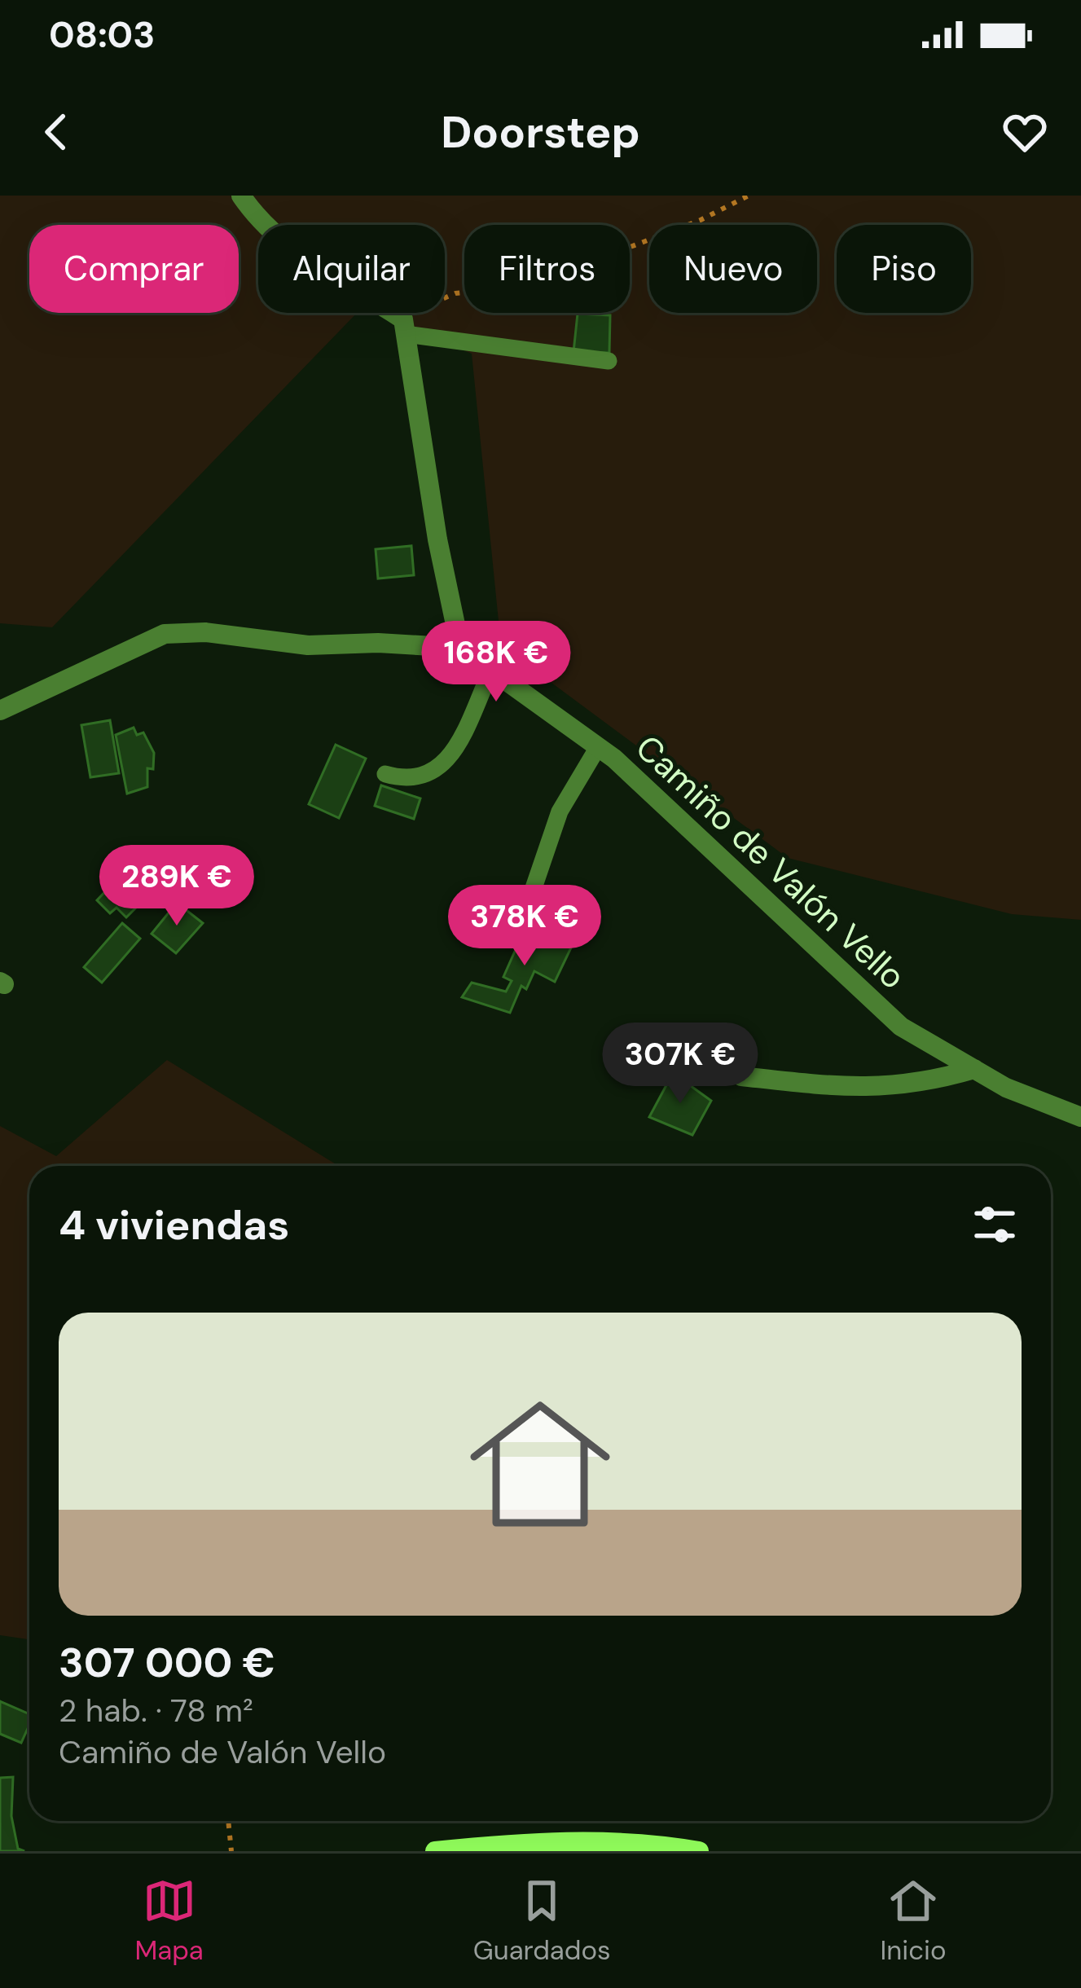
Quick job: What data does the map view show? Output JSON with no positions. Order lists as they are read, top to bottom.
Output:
{
  "streets": {
    "street": ["Camiño de Valón Vello"]
  },
  "page": {
    "status": "08:03",
    "header": "Doorstep",
    "chip": [
      "Comprar",
      "Alquilar",
      "Filtros",
      "Nuevo",
      "Piso"
    ],
    "price": [
      "168K €",
      "289K €",
      "378K €",
      "307K €"
    ],
    "heading": "4 viviendas",
    "list": [
      {
        "name": "307 000 €",
        "note": "2 hab. · 78 m² · Camiño de Valón Vello"
      }
    ],
    "tabs": ["Mapa", "Guardados", "Inicio"]
  }
}
